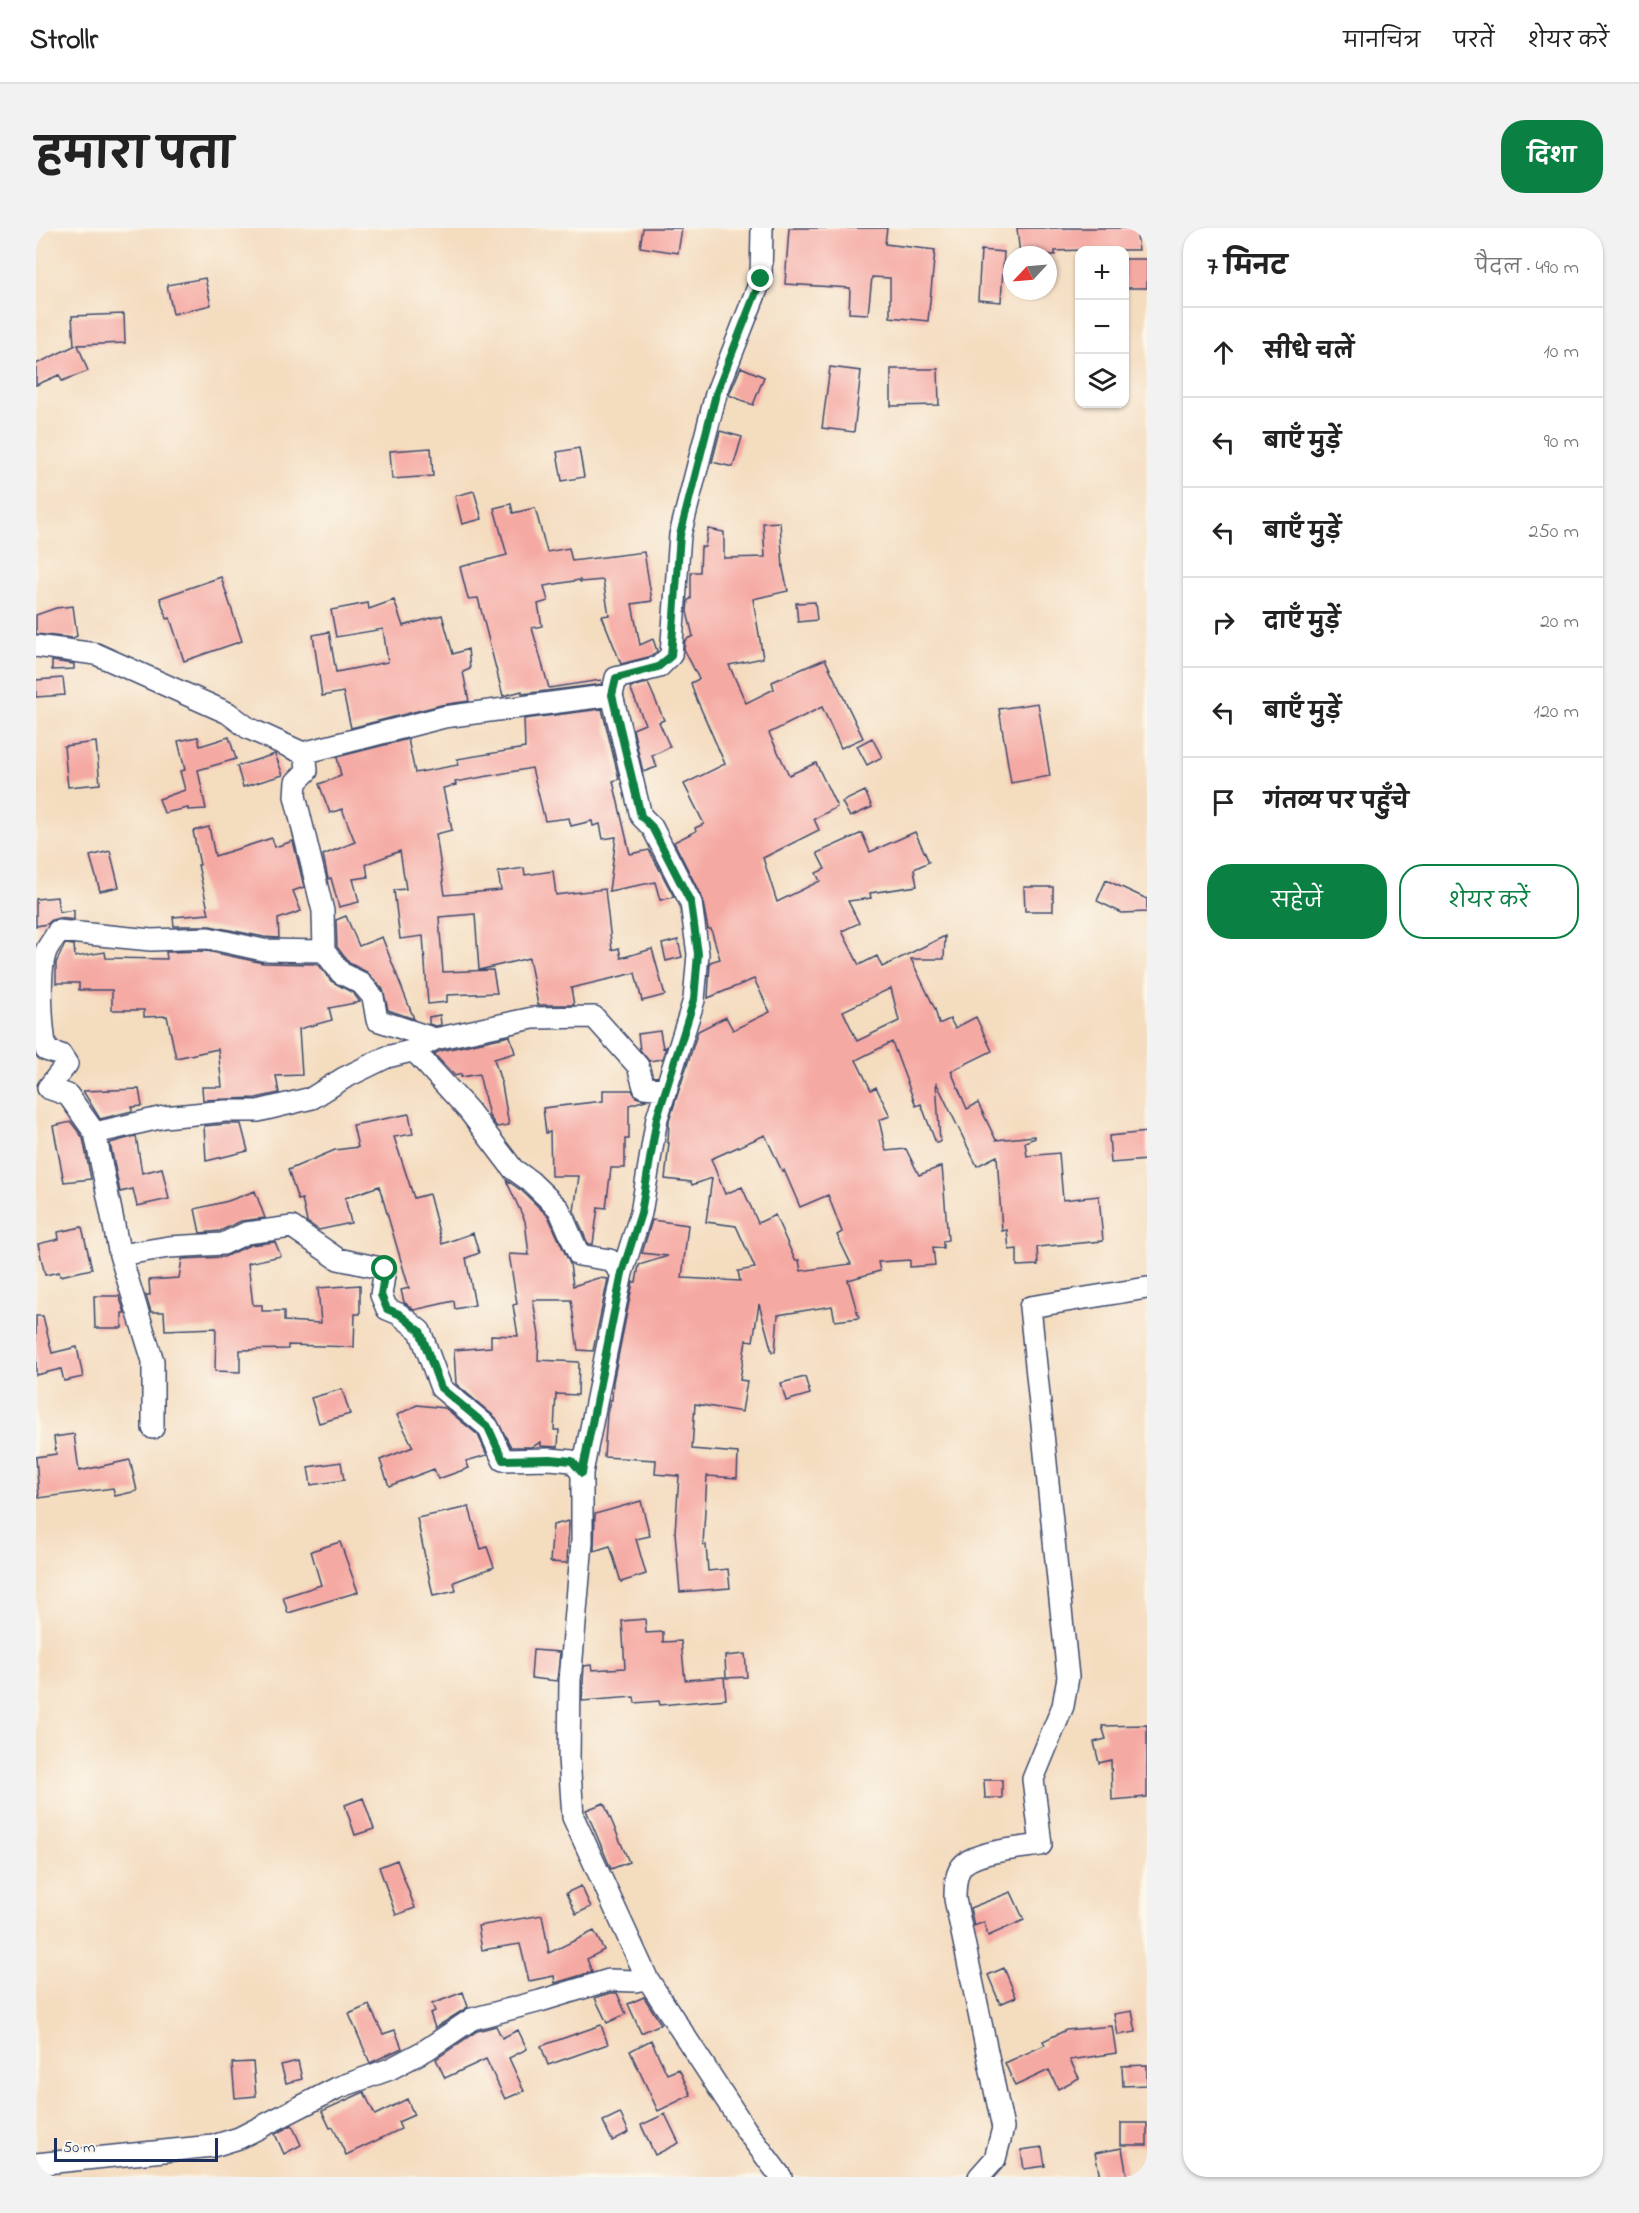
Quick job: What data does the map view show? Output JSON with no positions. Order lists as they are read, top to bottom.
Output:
{
  "scale_bar": "50 m",
  "north": "bottom left",
  "page": {
    "header": "Strollr",
    "nav": ["मानचित्र", "परतें", "शेयर करें"],
    "title": "हमारा पता",
    "buttons": [
      "दिशा",
      ["सहेजें", "शेयर करें"]
    ],
    "heading": ["7 मिनट", "पैदल · 490 m"],
    "map_buttons": ["+", "−"],
    "list": [
      ["सीधे चलें", "10 m"],
      ["बाएँ मुड़ें", "90 m"],
      ["बाएँ मुड़ें", "250 m"],
      ["दाएँ मुड़ें", "20 m"],
      ["बाएँ मुड़ें", "120 m"],
      "गंतव्य पर पहुँचे"
    ],
    "scale": "50 m"
  }
}
